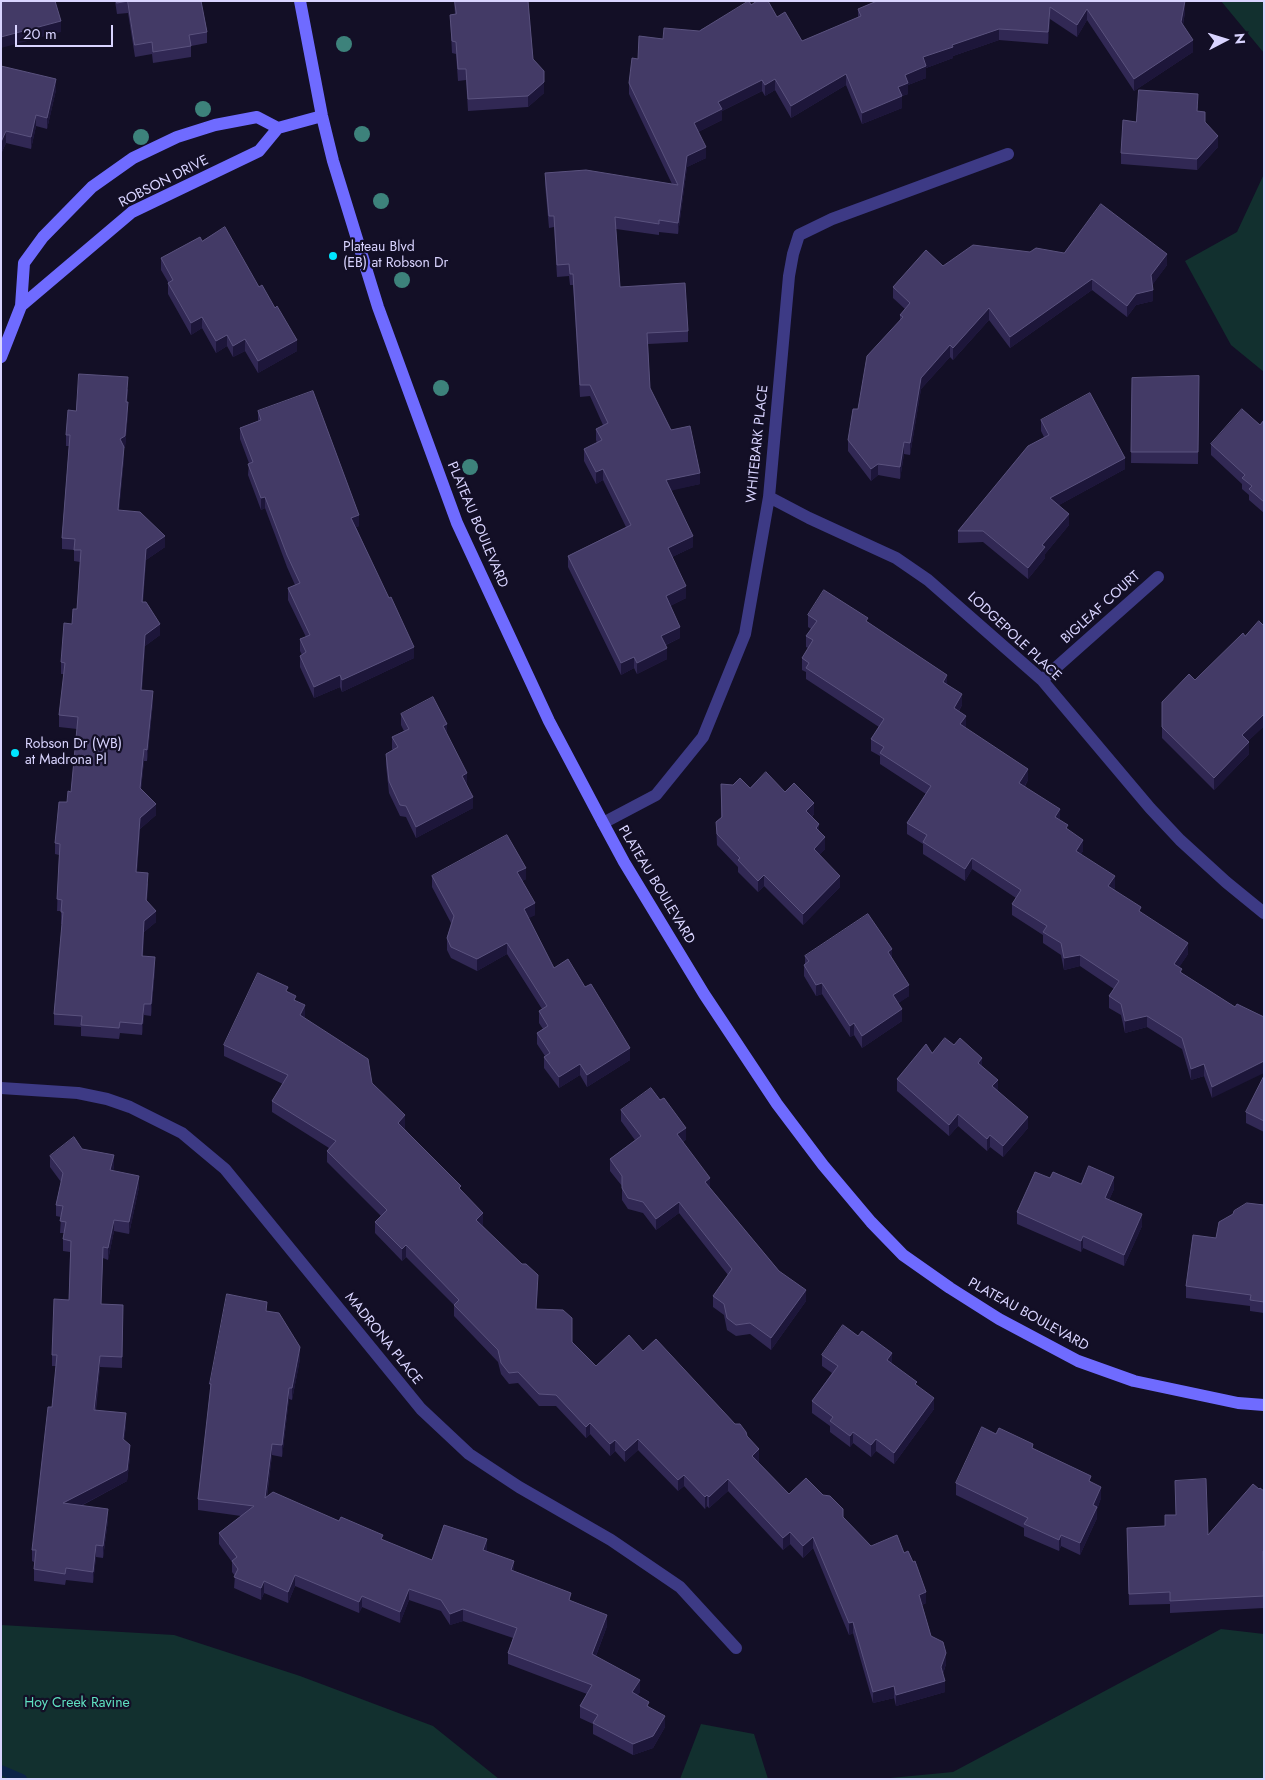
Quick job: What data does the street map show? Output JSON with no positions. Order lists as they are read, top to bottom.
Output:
{
  "streets": {
    "street": [
      "ROBSON DRIVE",
      "WHITEBARK PLACE",
      "PLATEAU BOULEVARD",
      "BIGLEAF COURT",
      "LODGEPOLE PLACE",
      "MADRONA PLACE"
    ]
  },
  "crossings": [
    ["WHITEBARK PLACE", "PLATEAU BOULEVARD"],
    ["WHITEBARK PLACE", "LODGEPOLE PLACE"],
    ["BIGLEAF COURT", "LODGEPOLE PLACE"]
  ],
  "parks": ["Hoy Creek Ravine"],
  "places": ["Plateau Blvd (EB) at Robson Dr", "Robson Dr (WB) at Madrona Pl"],
  "scale_bar": "20 m",
  "north": "right"
}
